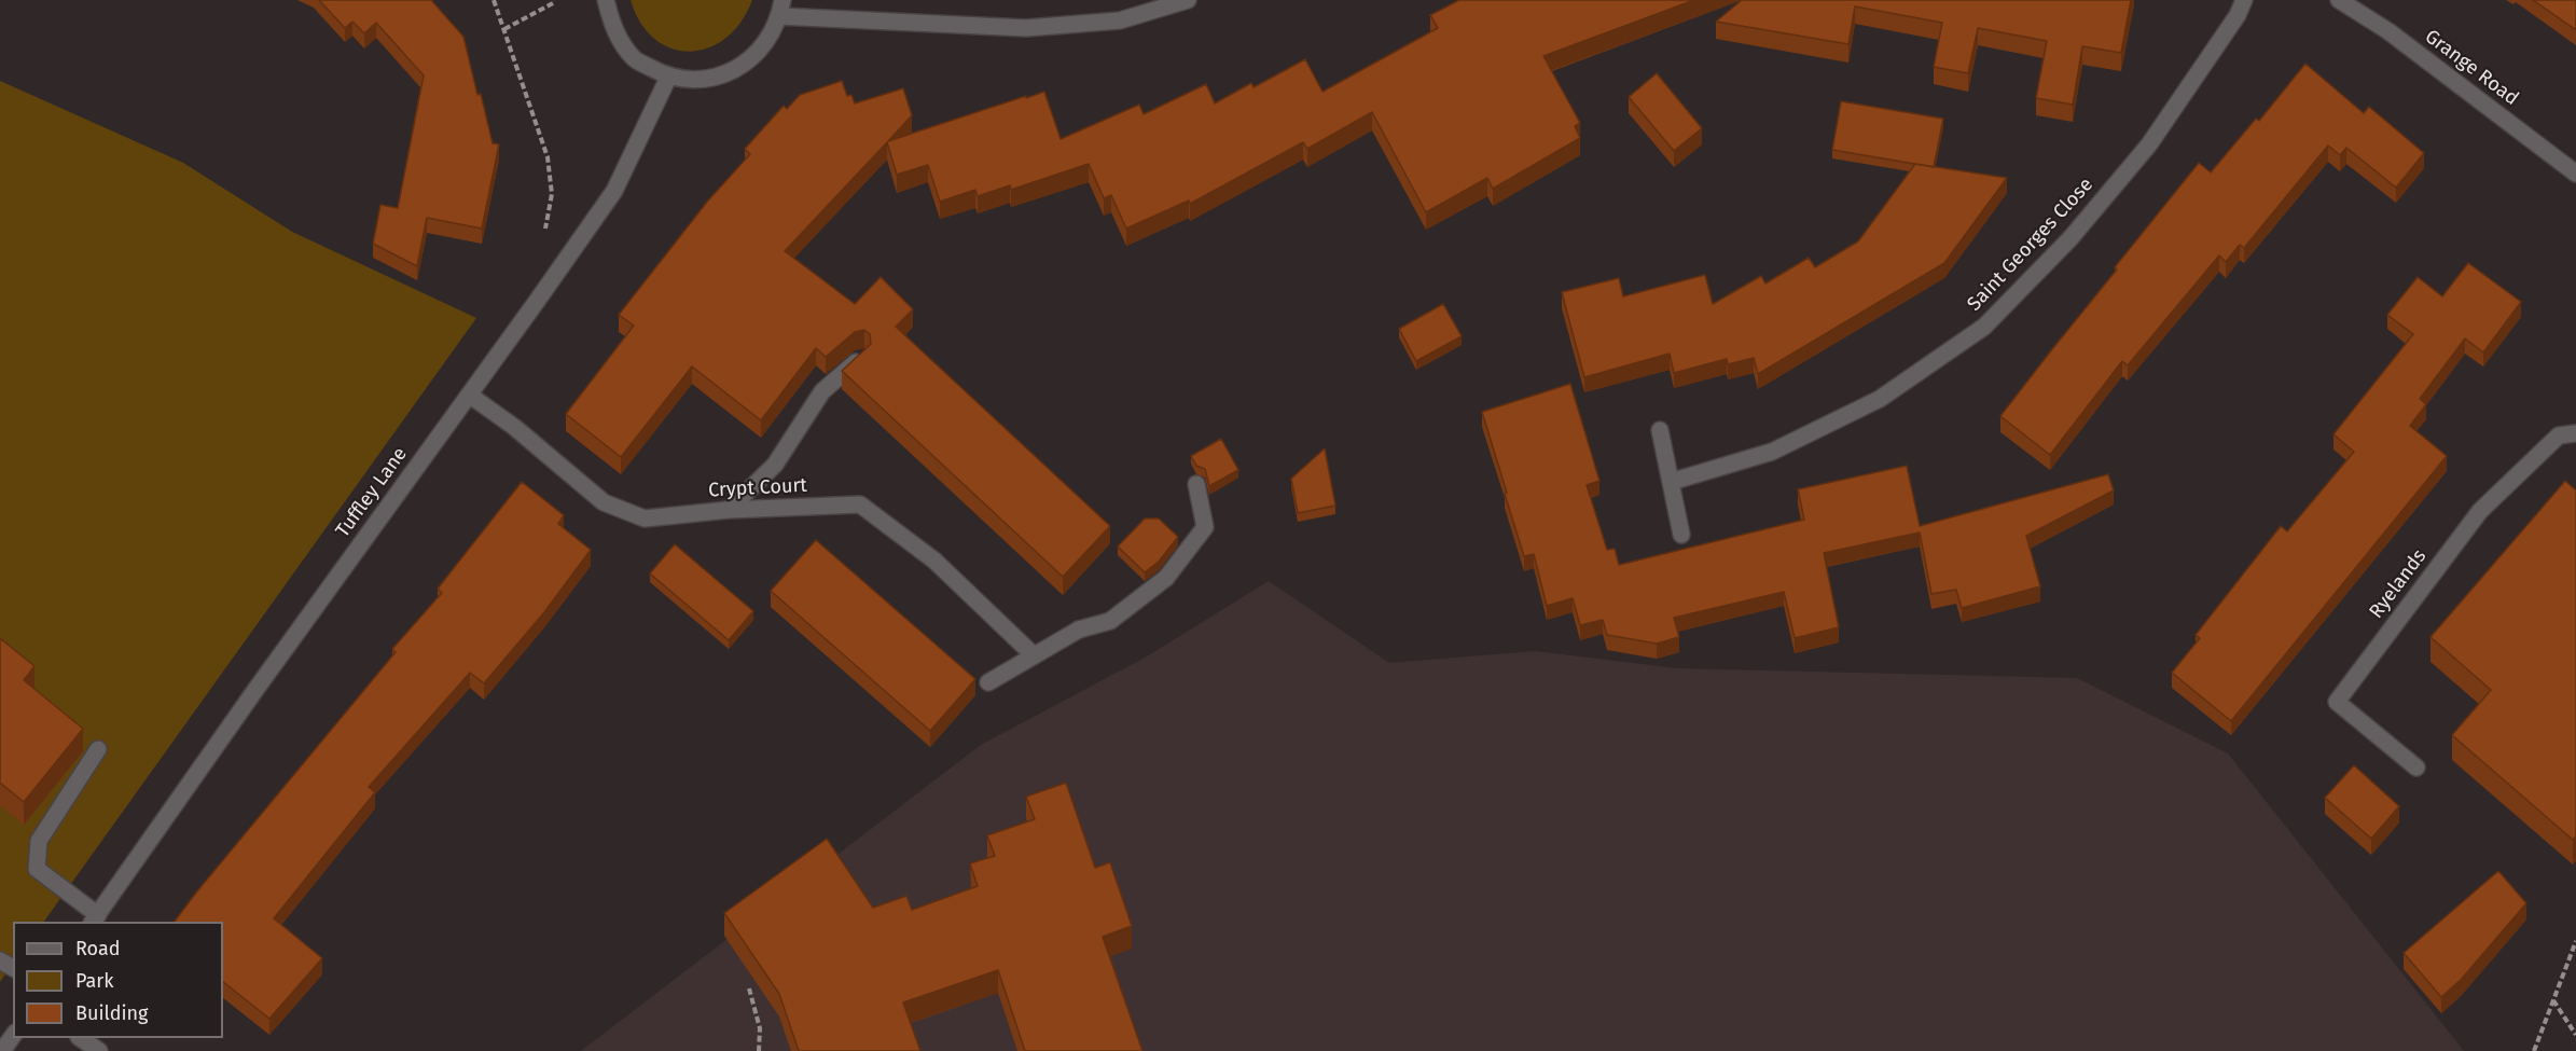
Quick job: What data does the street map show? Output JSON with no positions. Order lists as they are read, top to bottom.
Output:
{
  "streets": {
    "street": [
      "Grange Road",
      "Saint Georges Close",
      "Crypt Court",
      "Tuffley Lane",
      "Ryelands"
    ]
  },
  "crossings": [
    ["Crypt Court", "Tuffley Lane"]
  ],
  "legend": ["Road", "Park", "Building"]
}
